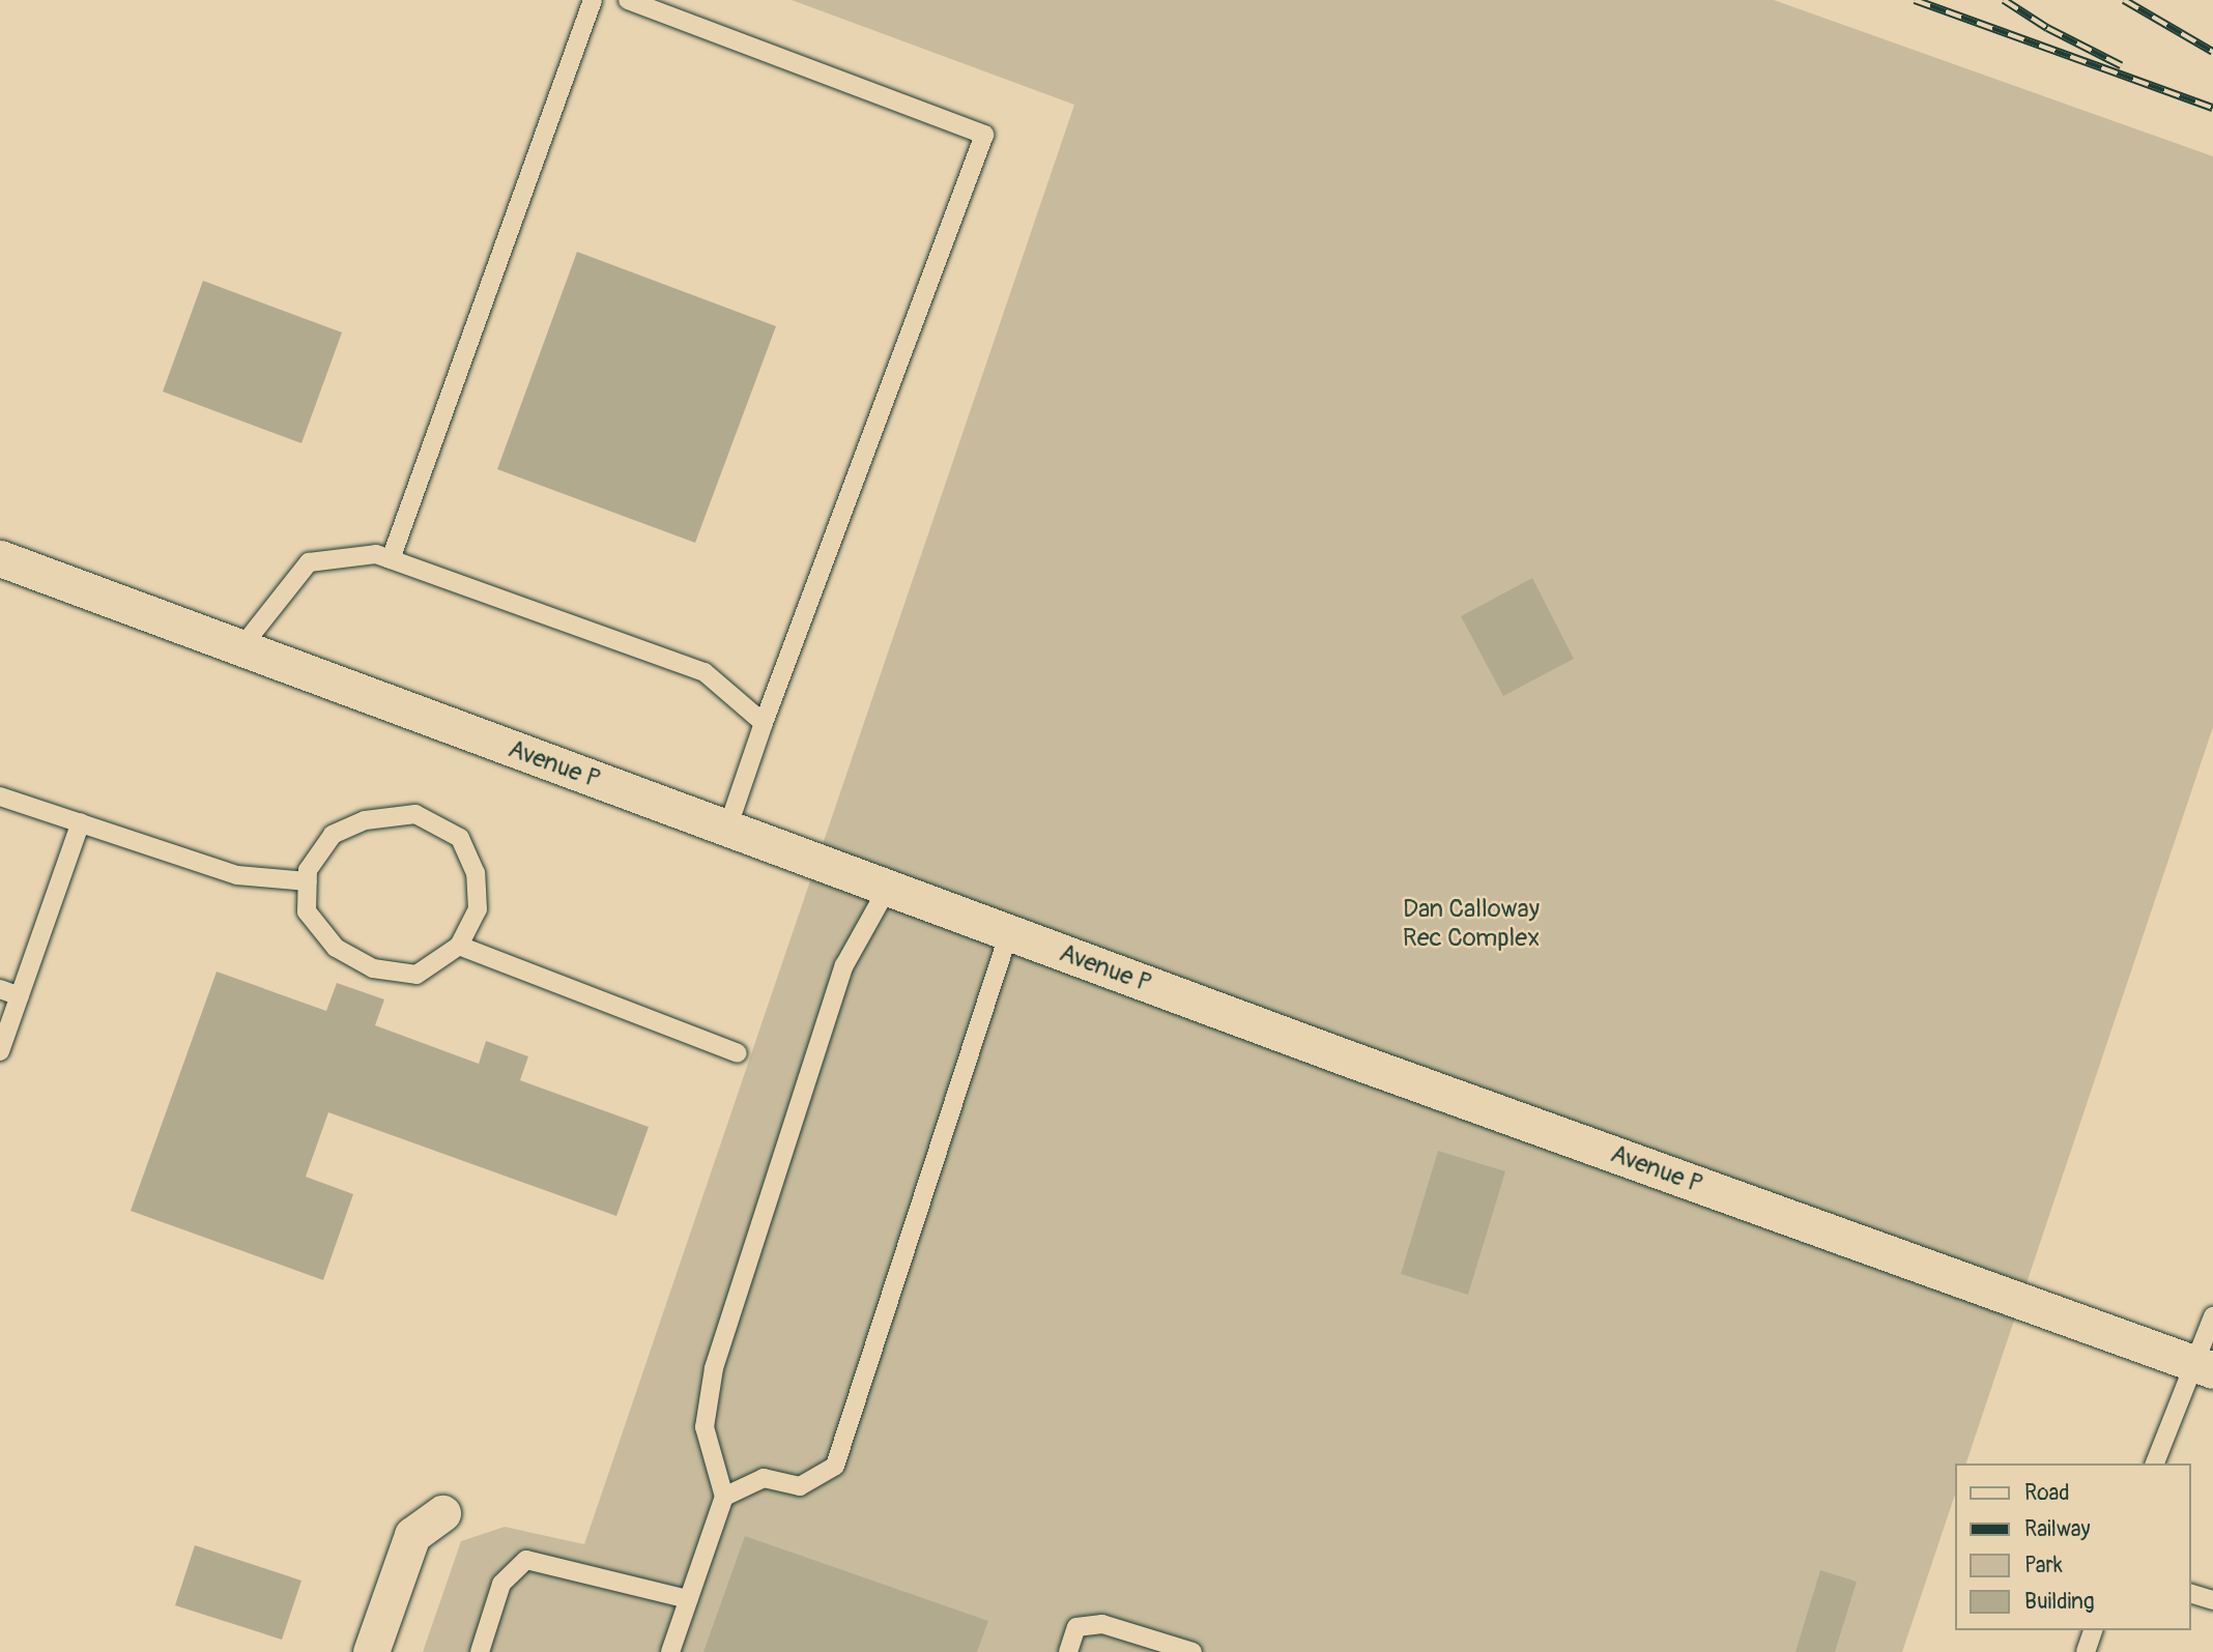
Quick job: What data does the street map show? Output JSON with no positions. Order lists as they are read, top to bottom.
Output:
{
  "streets": {
    "street": ["Avenue P"]
  },
  "parks": ["Dan Calloway Rec Complex"],
  "legend": [
    "Road",
    "Railway",
    "Park",
    "Building"
  ]
}
